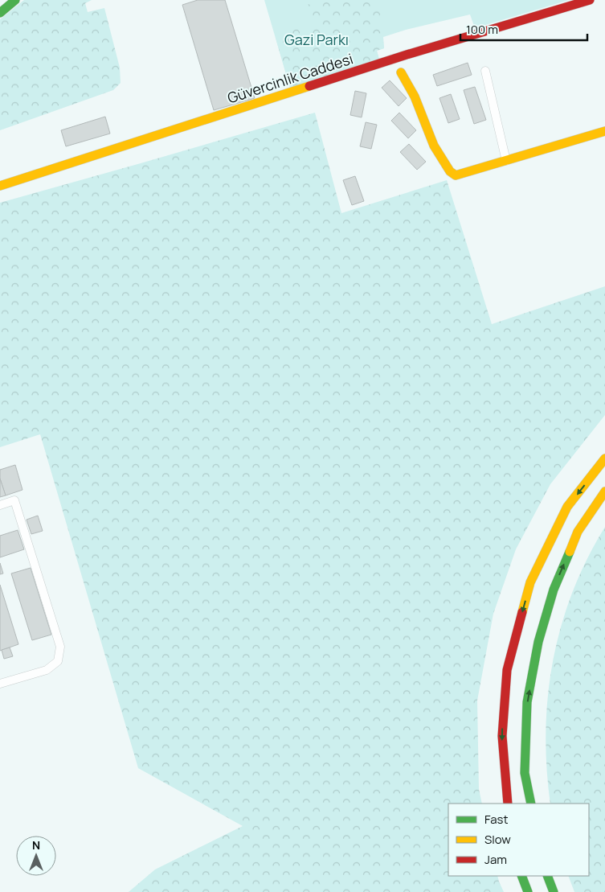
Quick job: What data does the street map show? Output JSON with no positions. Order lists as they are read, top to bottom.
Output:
{
  "streets": {
    "street": ["Güvercinlik Caddesi"]
  },
  "parks": ["Gazi Parkı"],
  "legend": ["Fast", "Slow", "Jam"],
  "scale_bar": "100 m",
  "north": "top"
}
